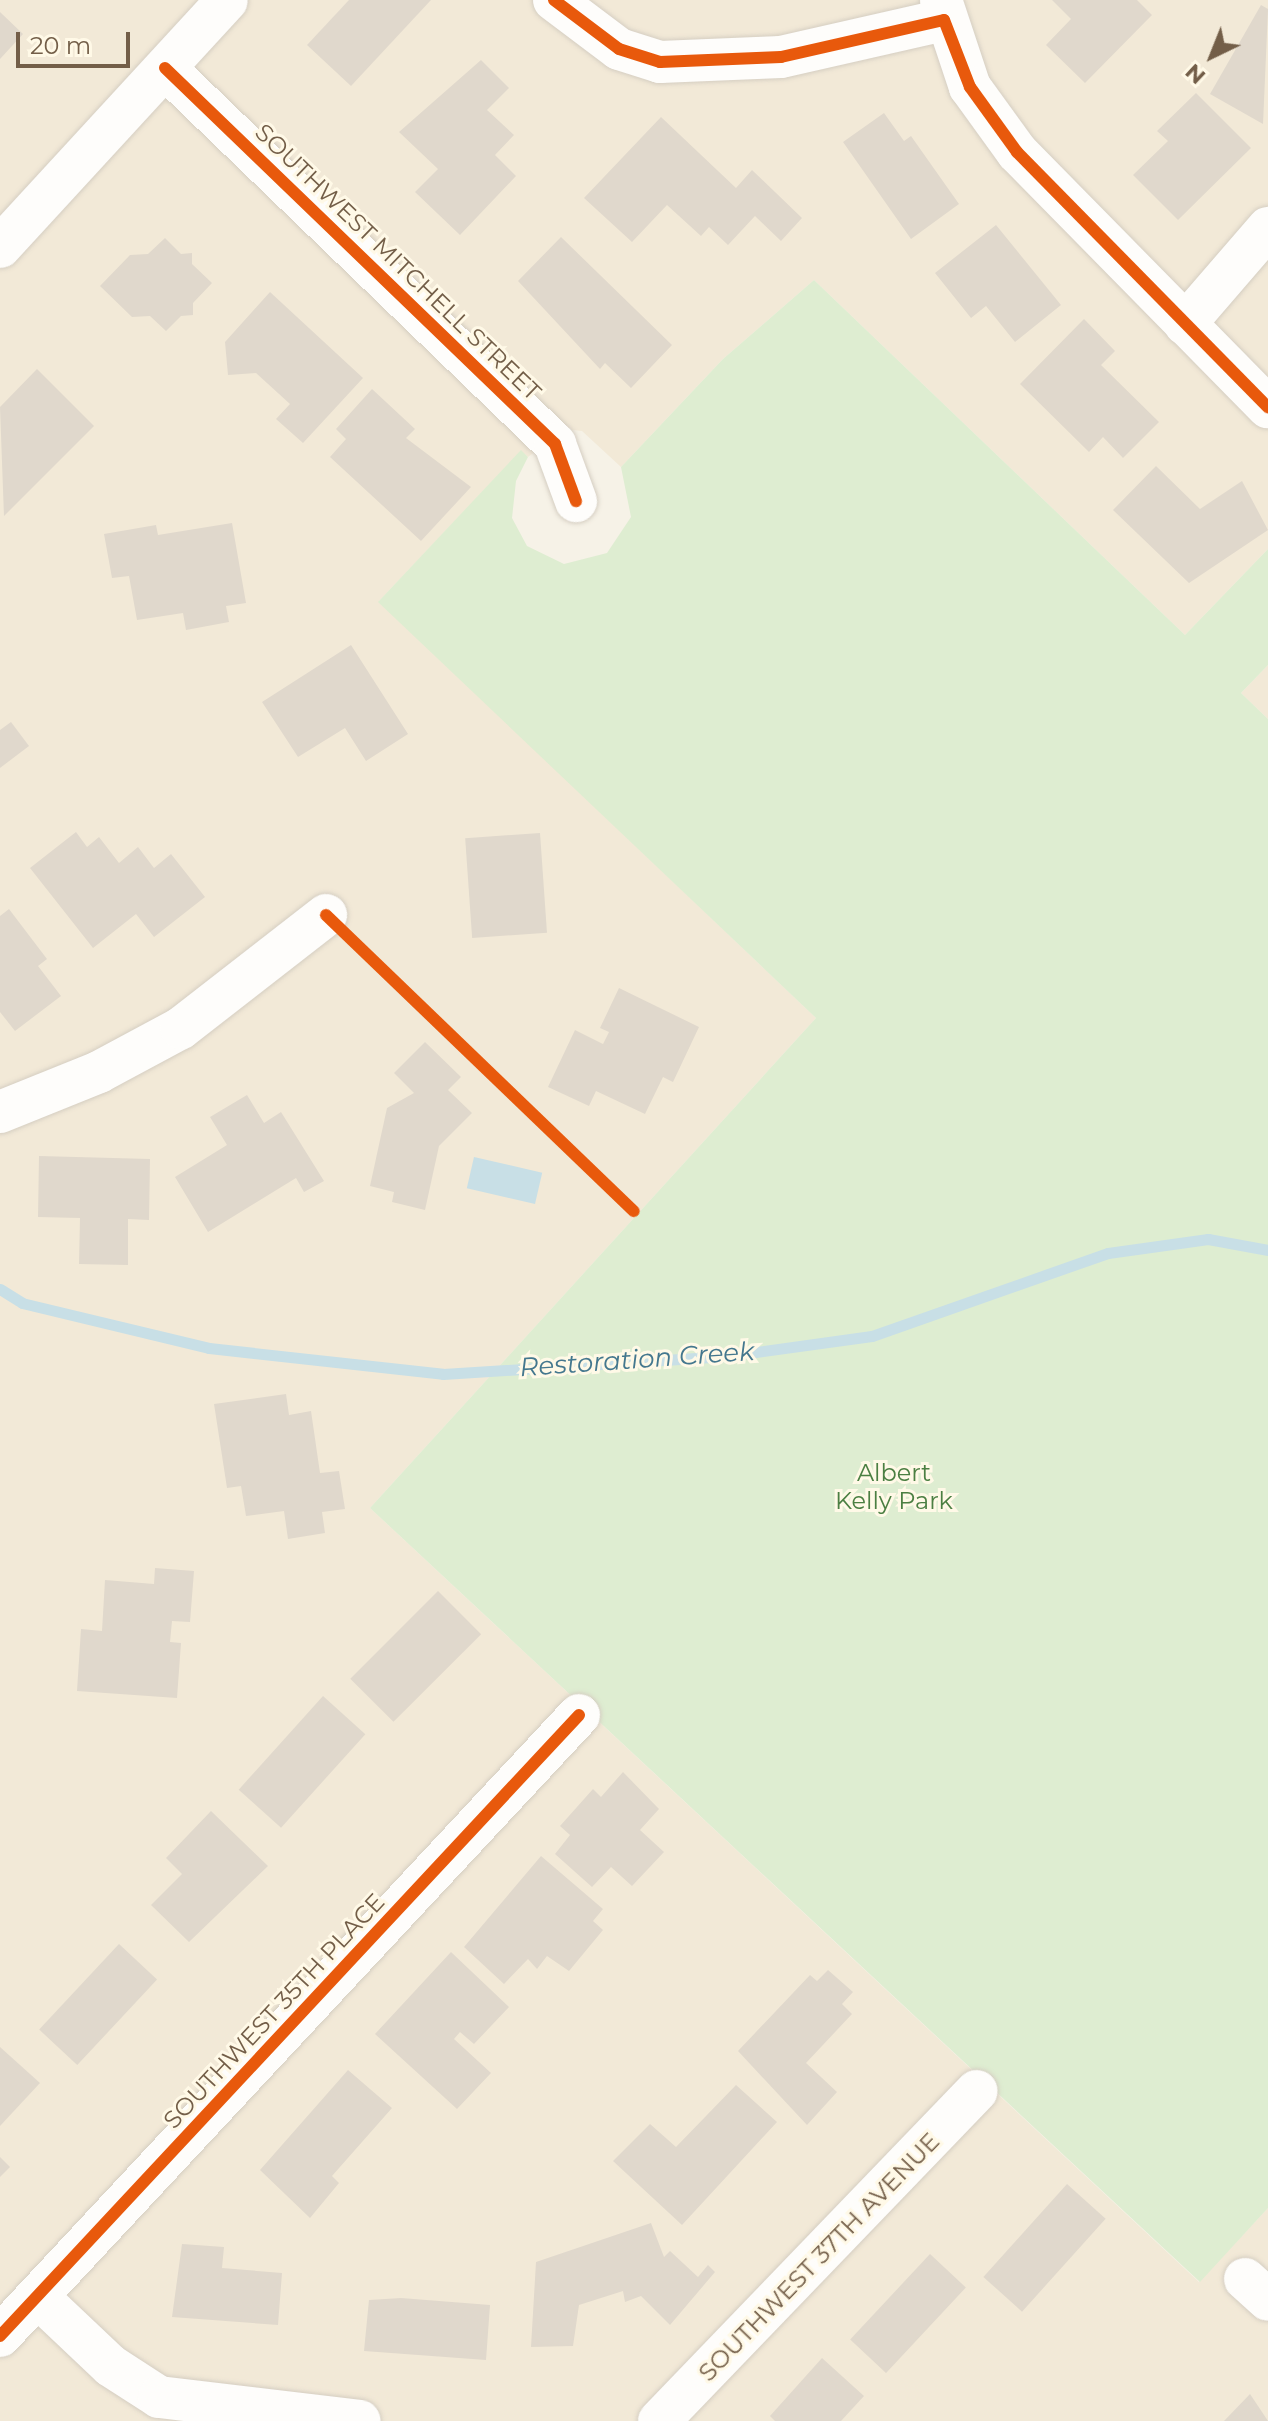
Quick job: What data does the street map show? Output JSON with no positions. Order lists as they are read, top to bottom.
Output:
{
  "streets": {
    "street": ["SOUTHWEST MITCHELL STREET", "SOUTHWEST 35TH PLACE", "SOUTHWEST 37TH AVENUE"]
  },
  "water": ["Restoration Creek"],
  "parks": ["Albert Kelly Park"],
  "scale_bar": "20 m",
  "north": "bottom left"
}
